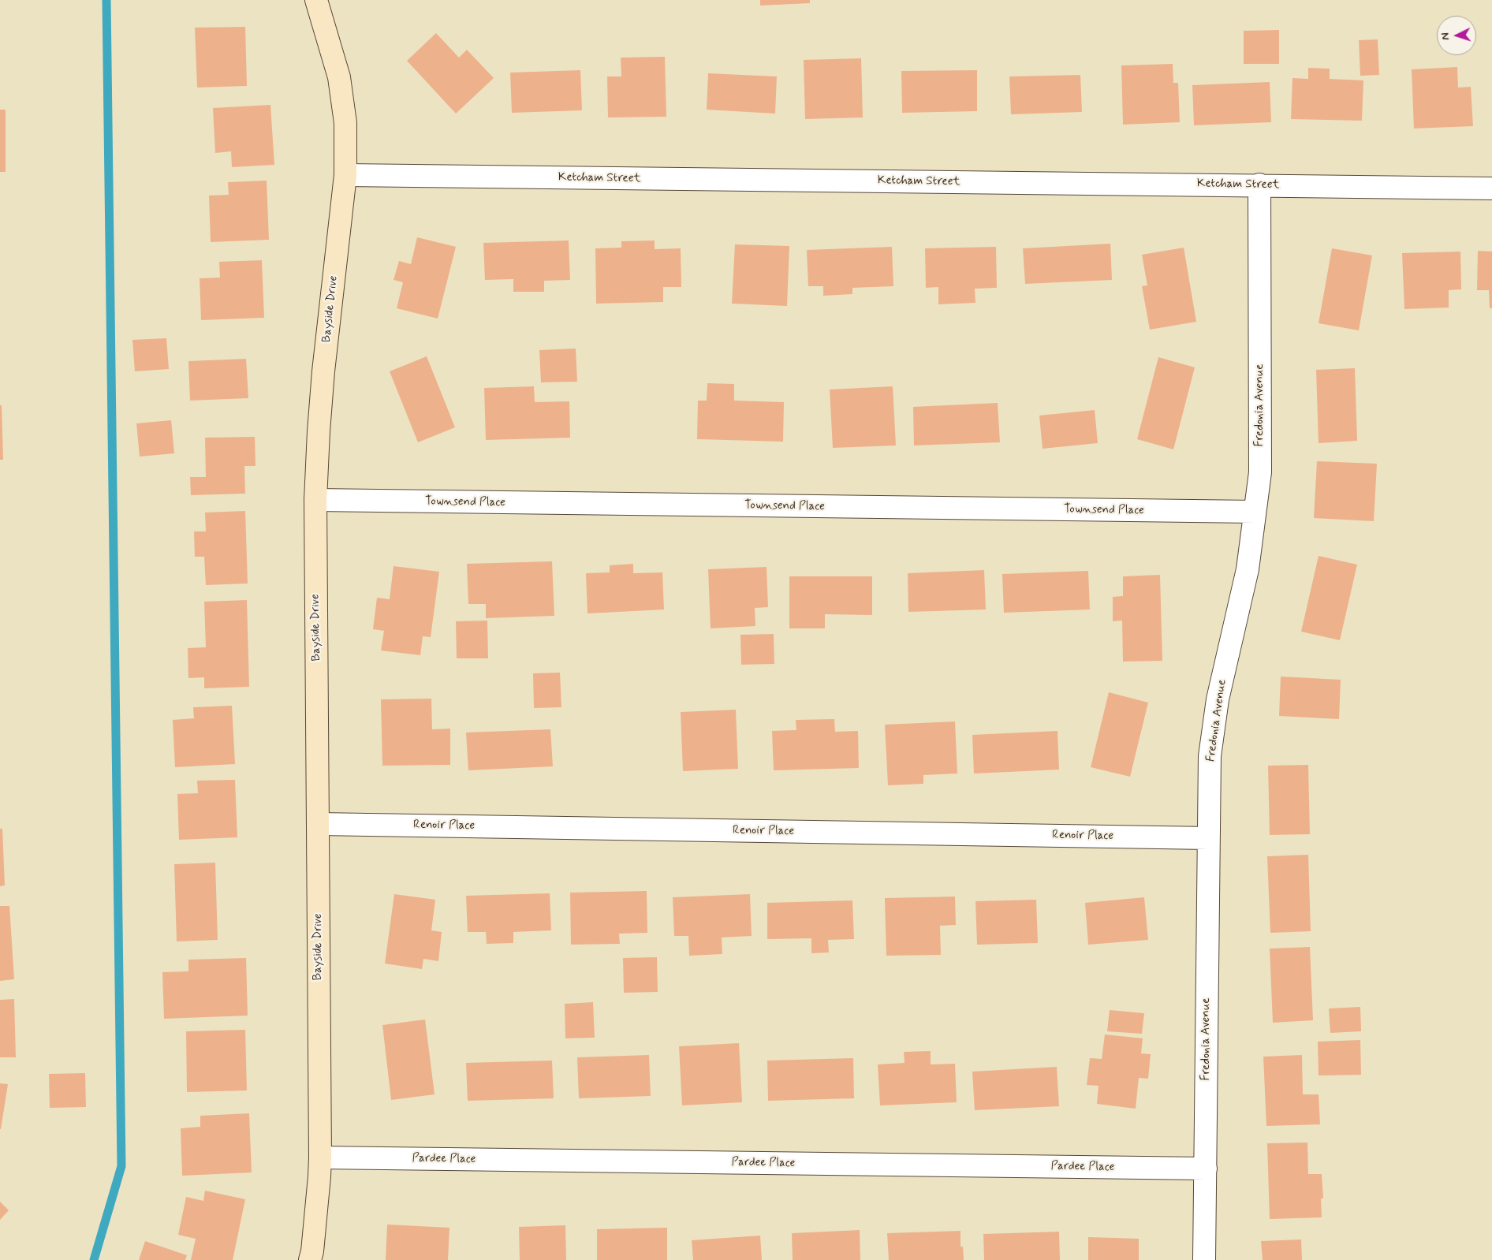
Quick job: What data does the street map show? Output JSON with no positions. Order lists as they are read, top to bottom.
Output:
{
  "streets": {
    "street": [
      "Ketcham Street",
      "Bayside Drive",
      "Fredonia Avenue",
      "Townsend Place",
      "Renoir Place",
      "Pardee Place"
    ]
  },
  "crossings": [
    ["Ketcham Street", "Bayside Drive"],
    ["Ketcham Street", "Fredonia Avenue"],
    ["Bayside Drive", "Townsend Place"],
    ["Bayside Drive", "Renoir Place"],
    ["Bayside Drive", "Pardee Place"],
    ["Fredonia Avenue", "Townsend Place"],
    ["Fredonia Avenue", "Renoir Place"],
    ["Fredonia Avenue", "Pardee Place"]
  ],
  "north": "left"
}
